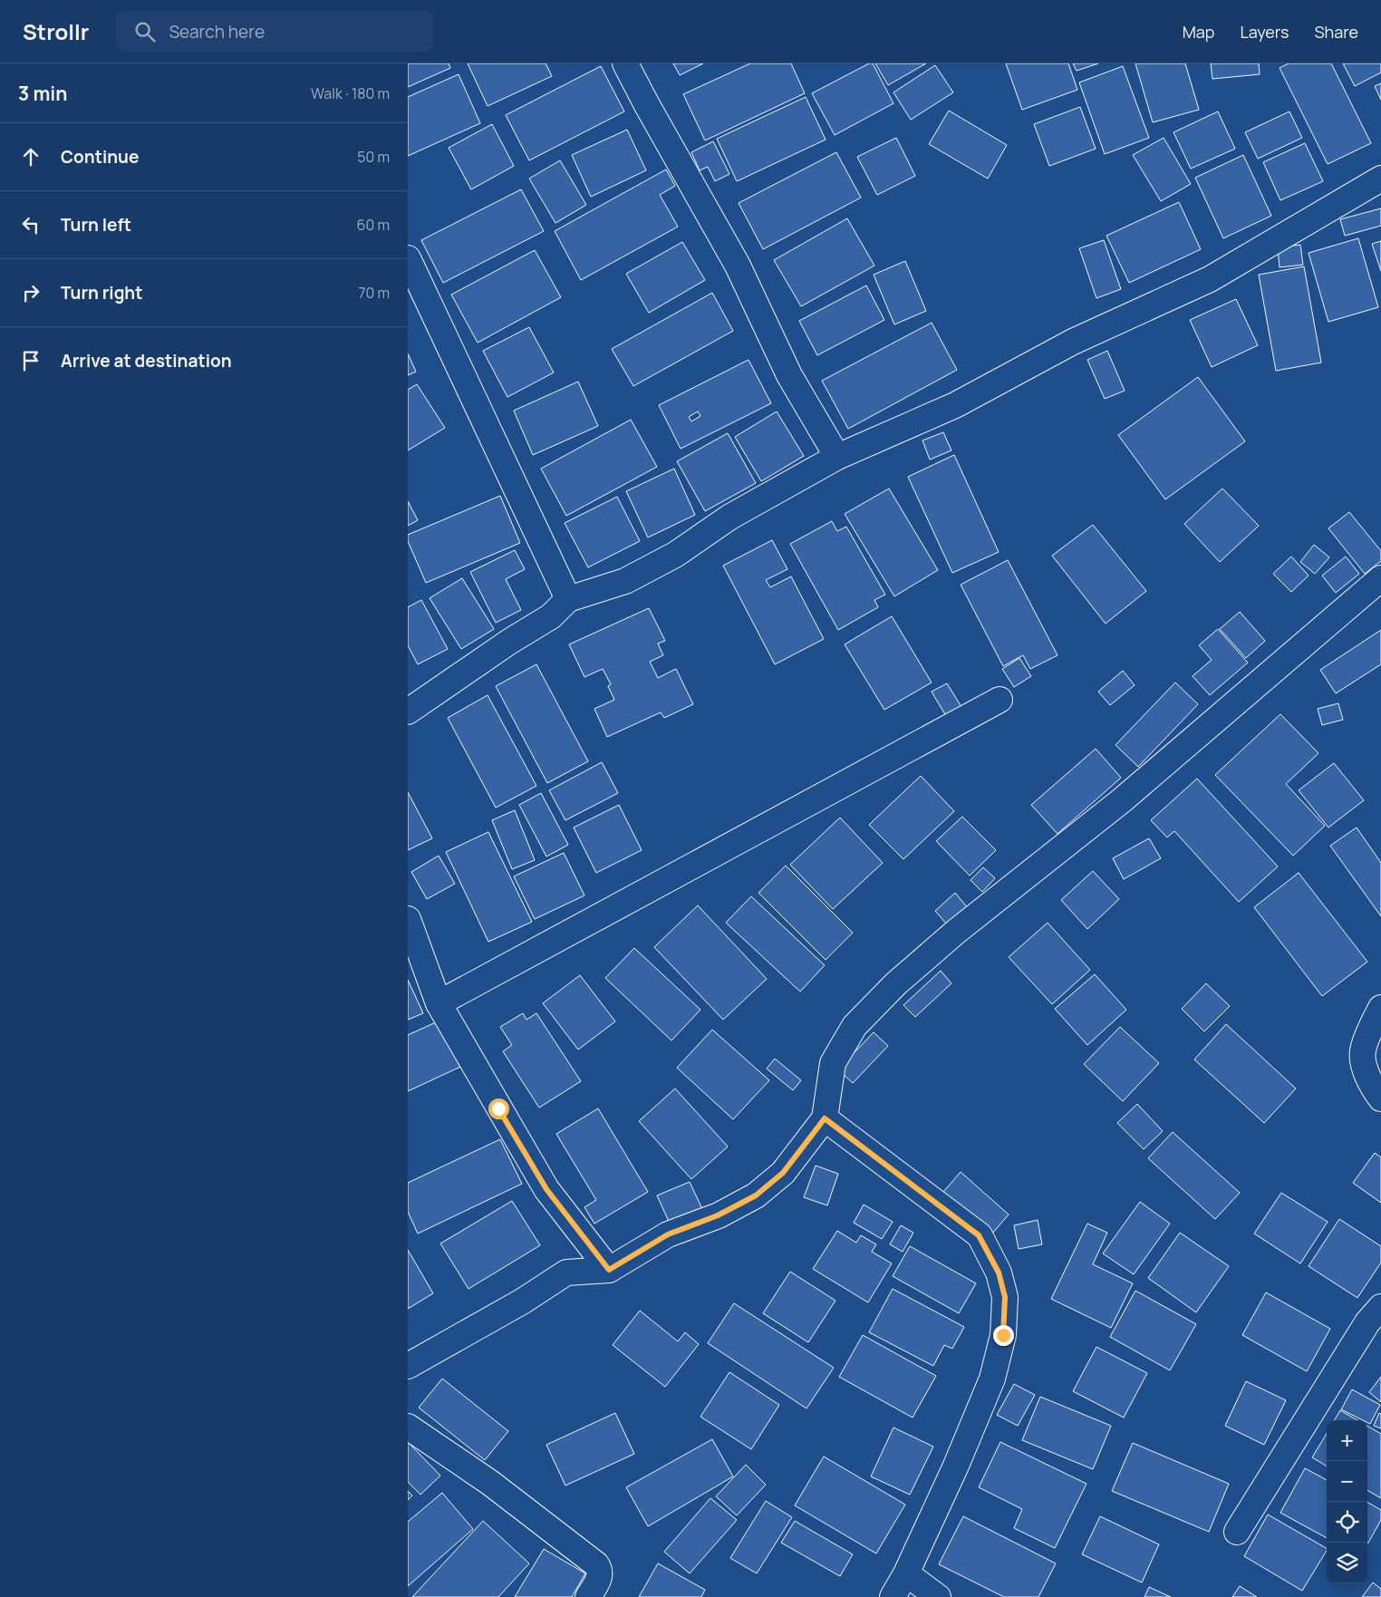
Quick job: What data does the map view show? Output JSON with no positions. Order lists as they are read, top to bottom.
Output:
{
  "page": {
    "header": "Strollr",
    "search": "Search here",
    "nav": ["Map", "Layers", "Share"],
    "heading": ["3 min", "Walk · 180 m"],
    "list": [
      ["Continue", "50 m"],
      ["Turn left", "60 m"],
      ["Turn right", "70 m"],
      "Arrive at destination"
    ],
    "map_buttons": ["+", "−"]
  }
}
